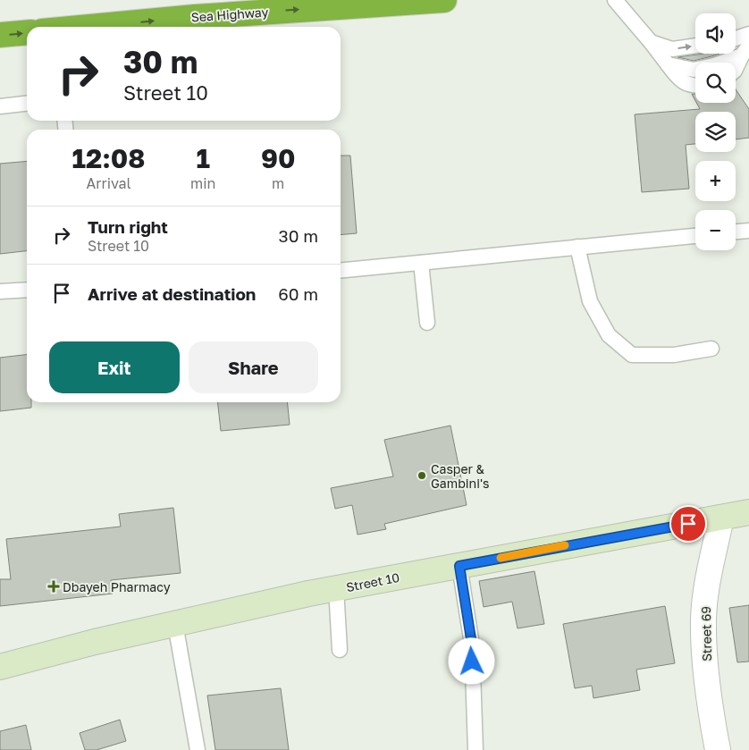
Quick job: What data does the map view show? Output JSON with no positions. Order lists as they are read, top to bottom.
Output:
{
  "streets": {
    "highway": ["Sea Highway"],
    "street": ["Street 10", "Street 69"]
  },
  "crossings": [
    ["Street 10", "Street 69"]
  ],
  "one_way": ["Sea Highway"],
  "places": {
    "other": ["Casper & Gambini's"],
    "health": ["Dbayeh Pharmacy"]
  },
  "page": {
    "map_buttons": ["+", "−"],
    "turn": ["30 m", "Street 10"],
    "eta": [
      "12:08",
      "Arrival",
      "1",
      "min",
      "90",
      "m"
    ],
    "list": [
      {
        "name": "Turn right",
        "note": "Street 10",
        "value": "30 m"
      },
      {
        "name": "Arrive at destination",
        "value": "60 m"
      }
    ],
    "buttons": ["Exit", "Share"]
  }
}
